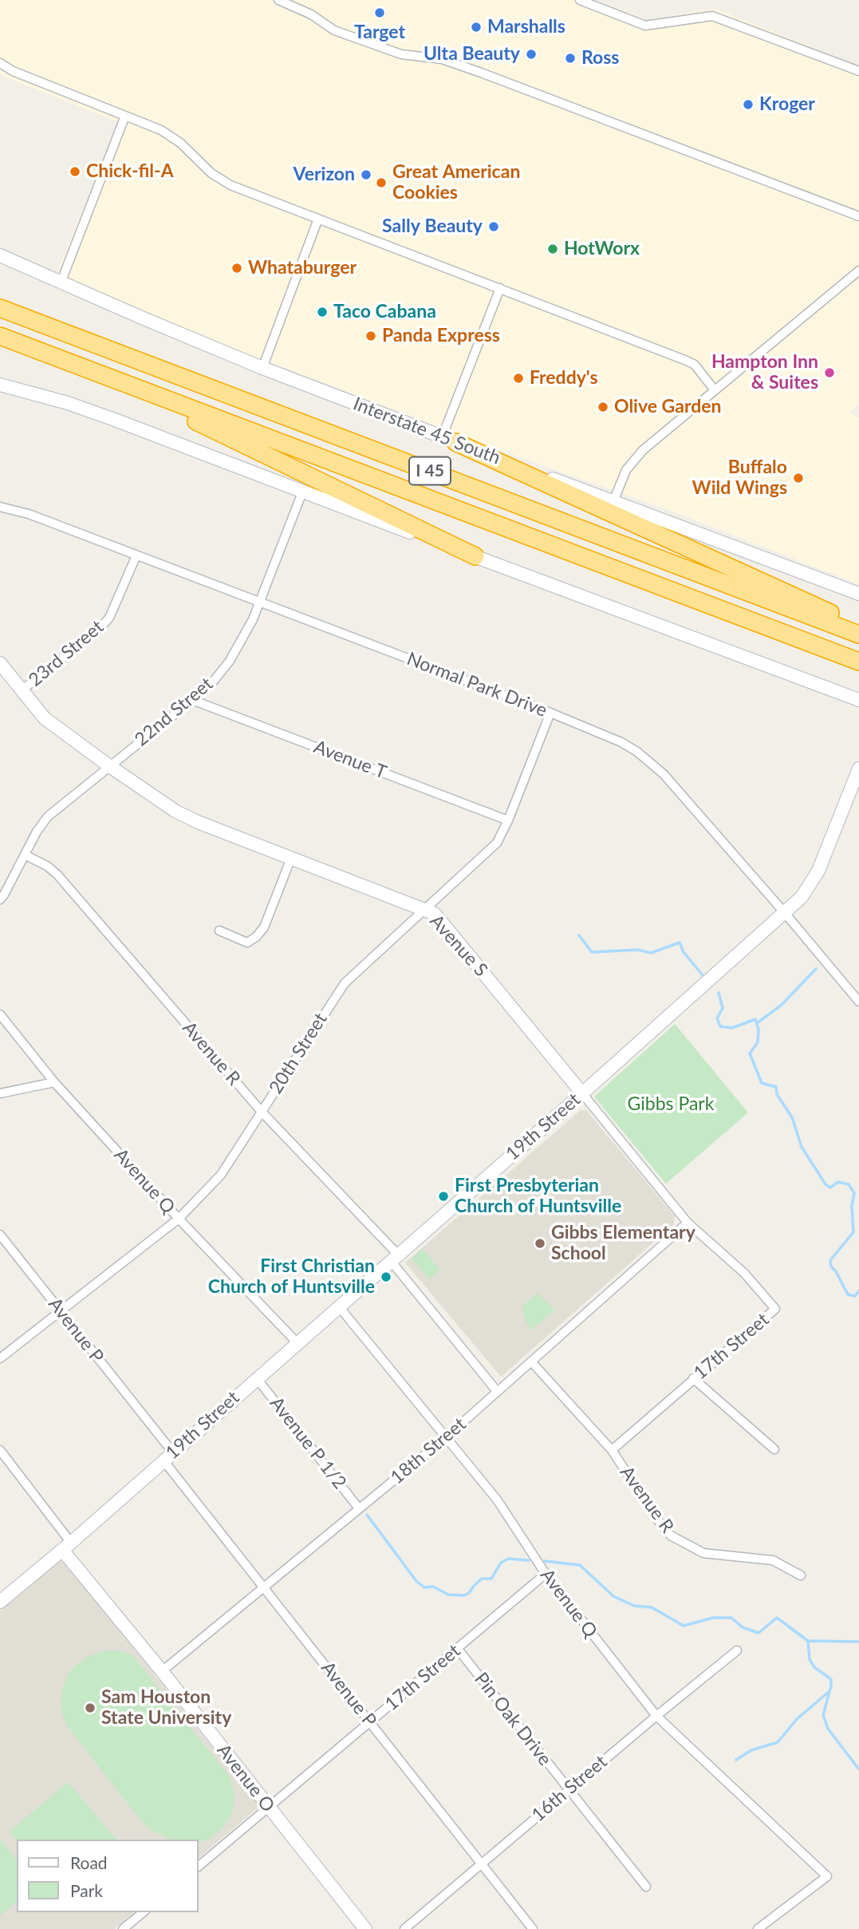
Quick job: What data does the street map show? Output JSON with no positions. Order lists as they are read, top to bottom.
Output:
{
  "streets": {
    "highway": ["I 45"],
    "street": [
      "Interstate 45 South",
      "23rd Street",
      "Normal Park Drive",
      "22nd Street",
      "Avenue T",
      "Avenue S",
      "Avenue R",
      "20th Street",
      "19th Street",
      "Avenue Q",
      "Avenue P",
      "17th Street",
      "Avenue P 1/2",
      "18th Street",
      "Pin Oak Drive",
      "Avenue O",
      "16th Street"
    ]
  },
  "crossings": [
    ["23rd Street", "Normal Park Drive"],
    ["23rd Street", "Avenue S"],
    ["Normal Park Drive", "22nd Street"],
    ["Normal Park Drive", "20th Street"],
    ["Normal Park Drive", "19th Street"],
    ["22nd Street", "Avenue T"],
    ["22nd Street", "Avenue S"],
    ["22nd Street", "Avenue R"],
    ["Avenue T", "20th Street"],
    ["Avenue S", "20th Street"],
    ["Avenue S", "19th Street"],
    ["Avenue S", "17th Street"],
    ["Avenue S", "18th Street"],
    ["Avenue R", "20th Street"],
    ["Avenue R", "19th Street"],
    ["Avenue R", "17th Street"],
    ["Avenue R", "18th Street"],
    ["20th Street", "Avenue Q"],
    ["20th Street", "Avenue P"],
    ["19th Street", "Avenue Q"],
    ["19th Street", "Avenue P"],
    ["19th Street", "Avenue P 1/2"],
    ["19th Street", "Avenue O"],
    ["Avenue Q", "17th Street"],
    ["Avenue Q", "18th Street"],
    ["Avenue Q", "16th Street"],
    ["Avenue P", "17th Street"],
    ["Avenue P", "18th Street"],
    ["Avenue P", "16th Street"],
    ["17th Street", "Pin Oak Drive"],
    ["17th Street", "Avenue O"],
    ["Avenue P 1/2", "18th Street"],
    ["18th Street", "Avenue O"],
    ["Pin Oak Drive", "16th Street"]
  ],
  "parks": ["Gibbs Park"],
  "places": [
    "Target",
    "Marshalls",
    "Ulta Beauty",
    "Ross",
    "Kroger",
    "Chick-fil-A",
    "Verizon",
    "Great American Cookies",
    "Sally Beauty",
    "HotWorx",
    "Whataburger",
    "Taco Cabana",
    "Panda Express",
    "Hampton Inn & Suites",
    "Freddy's",
    "Olive Garden",
    "Buffalo Wild Wings",
    "First Presbyterian Church of Huntsville",
    "Gibbs Elementary School",
    "First Christian Church of Huntsville",
    "Sam Houston State University"
  ],
  "legend": ["Road", "Park"]
}
